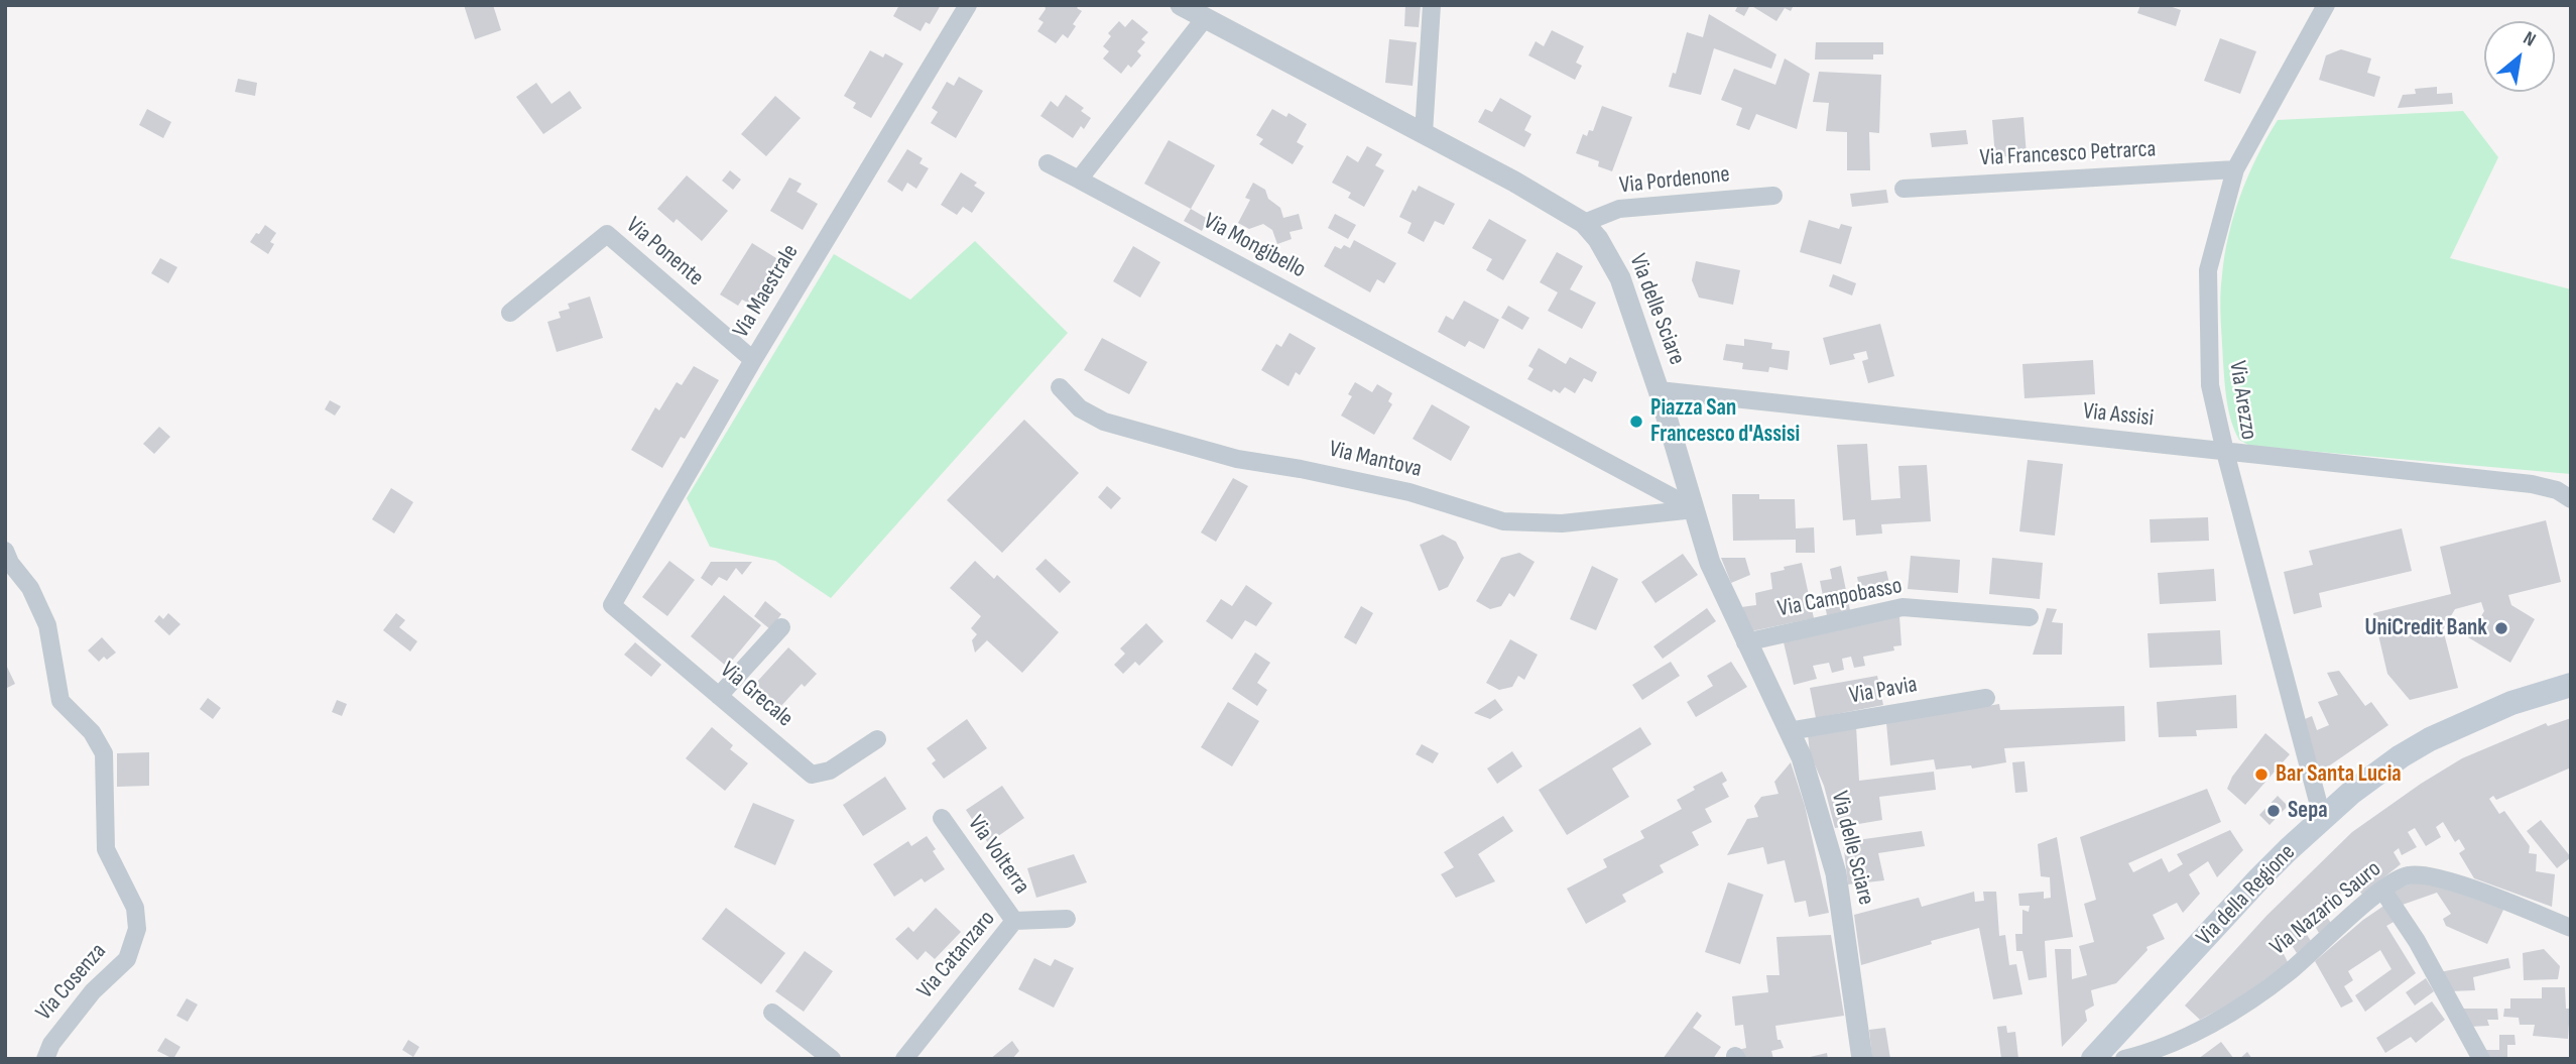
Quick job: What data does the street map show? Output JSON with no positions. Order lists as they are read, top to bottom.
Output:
{
  "streets": {
    "main road": ["Via della Regione"],
    "street": [
      "Via Francesco Petrarca",
      "Via Pordenone",
      "Via Mongibello",
      "Via Ponente",
      "Via Maestrale",
      "Via delle Sciare",
      "Via Arezzo",
      "Via Assisi",
      "Via Mantova",
      "Via Campobasso",
      "Via Pavia",
      "Via Grecale",
      "Via Volterra",
      "Via Nazario Sauro",
      "Via Catanzaro",
      "Via Cosenza"
    ]
  },
  "crossings": [
    ["Via Francesco Petrarca", "Via Arezzo"],
    ["Via Pordenone", "Via delle Sciare"],
    ["Via Mongibello", "Via delle Sciare"],
    ["Via Mongibello", "Via Mantova"],
    ["Via Ponente", "Via Maestrale"],
    ["Via Maestrale", "Via Grecale"],
    ["Via delle Sciare", "Via Assisi"],
    ["Via delle Sciare", "Via Mantova"],
    ["Via delle Sciare", "Via Campobasso"],
    ["Via delle Sciare", "Via Pavia"],
    ["Via Arezzo", "Via Assisi"],
    ["Via Arezzo", "Via della Regione"],
    ["Via Volterra", "Via Catanzaro"]
  ],
  "places": [
    "Piazza San Francesco d'Assisi",
    "UniCredit Bank",
    "Bar Santa Lucia",
    "Sepa"
  ],
  "north": "top right"
}
